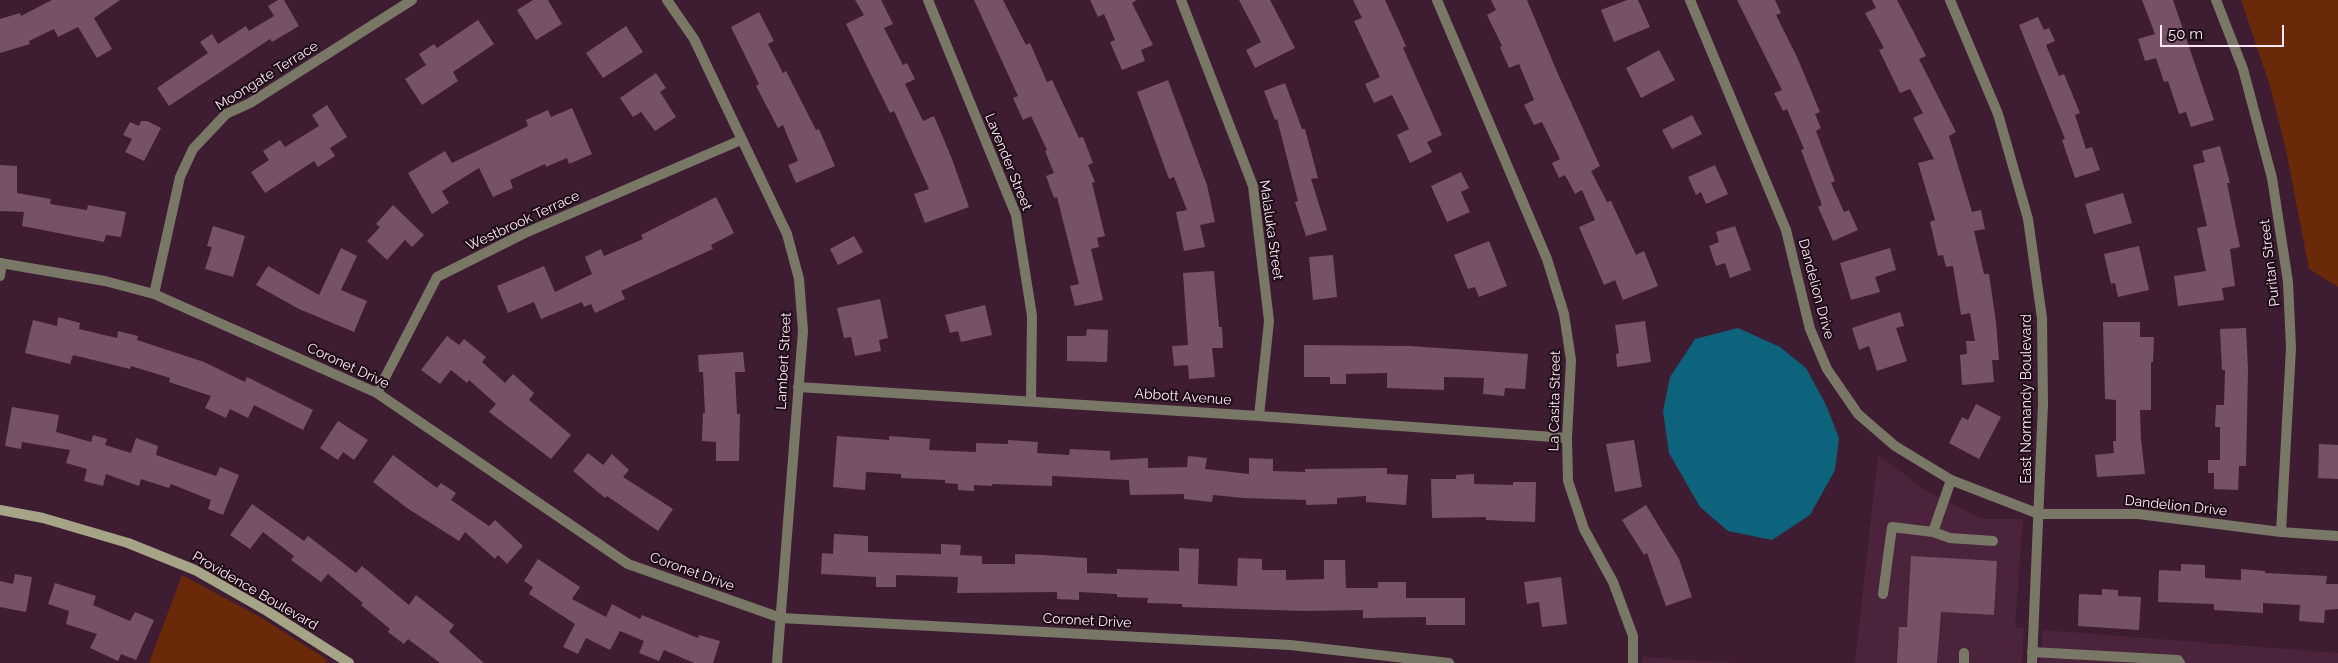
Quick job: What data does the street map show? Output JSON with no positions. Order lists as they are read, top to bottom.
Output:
{
  "streets": {
    "main road": ["Providence Boulevard"],
    "street": [
      "Moongate Terrace",
      "Lavender Street",
      "Westbrook Terrace",
      "Malaluka Street",
      "Puritan Street",
      "Dandelion Drive",
      "Lambert Street",
      "Coronet Drive",
      "Abbott Avenue",
      "East Normandy Boulevard",
      "La Casita Street"
    ]
  },
  "crossings": [
    ["Moongate Terrace", "Coronet Drive"],
    ["Lavender Street", "Abbott Avenue"],
    ["Westbrook Terrace", "Lambert Street"],
    ["Westbrook Terrace", "Coronet Drive"],
    ["Malaluka Street", "Abbott Avenue"],
    ["Puritan Street", "Dandelion Drive"],
    ["Dandelion Drive", "East Normandy Boulevard"],
    ["Lambert Street", "Coronet Drive"],
    ["Lambert Street", "Abbott Avenue"],
    ["Abbott Avenue", "La Casita Street"]
  ],
  "scale_bar": "50 m"
}
